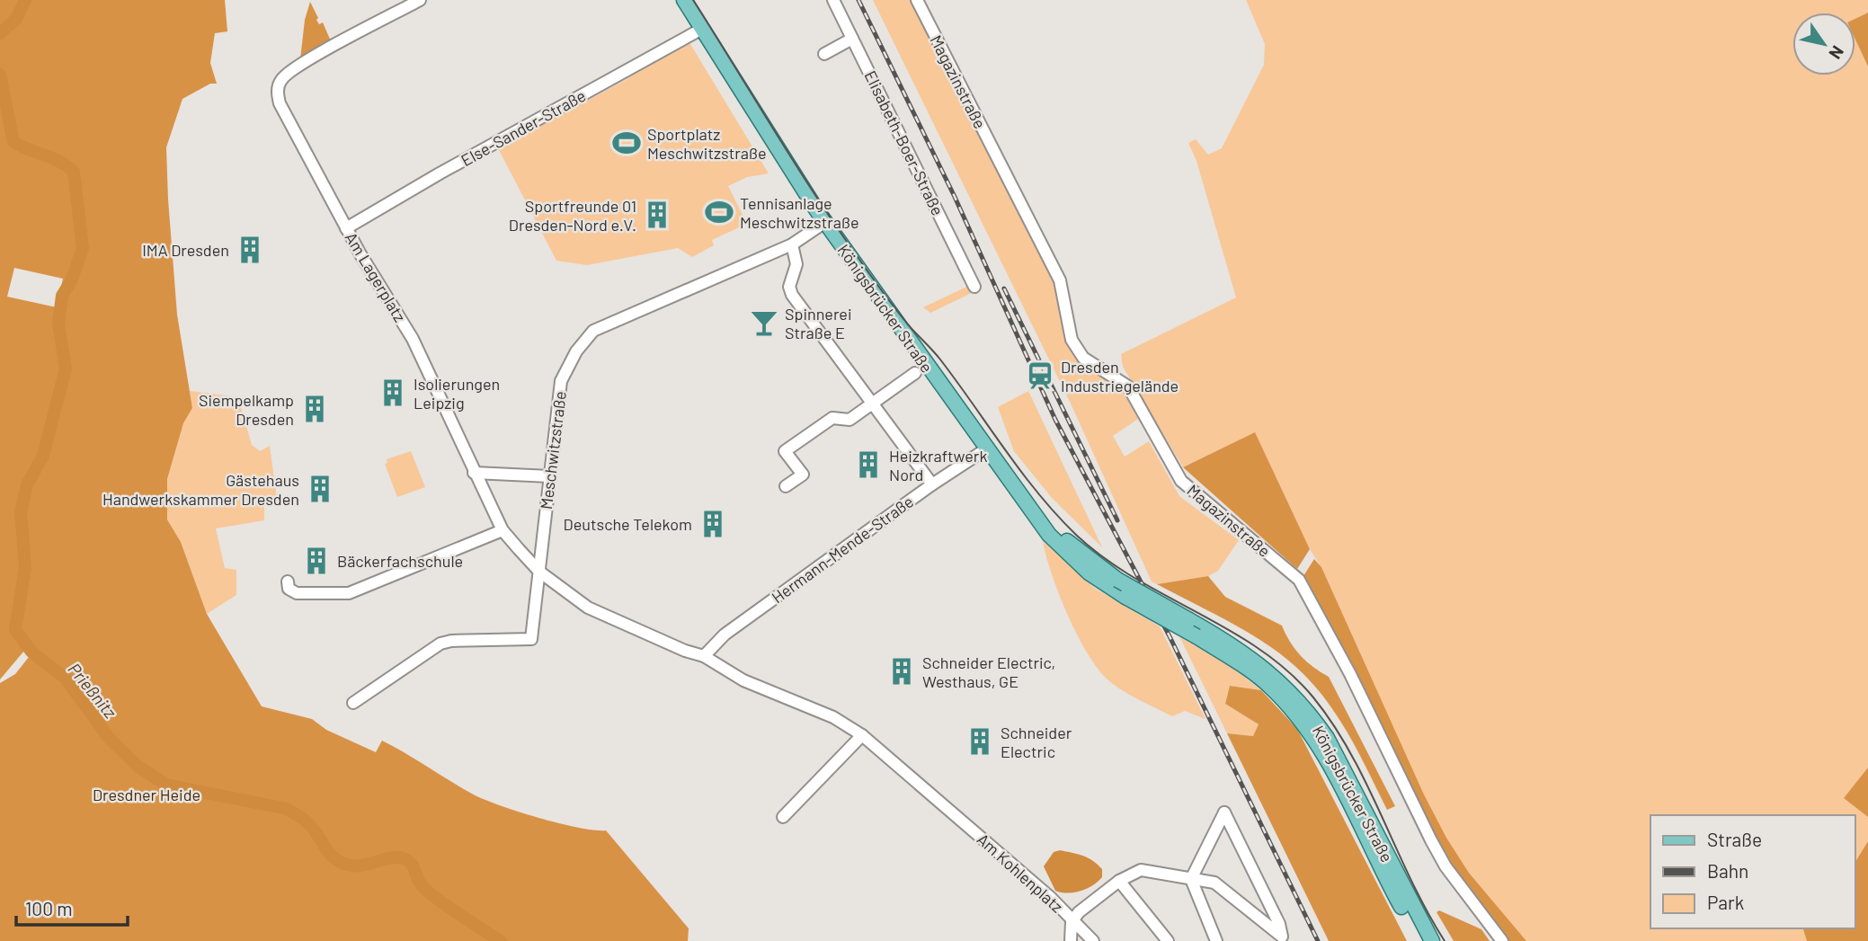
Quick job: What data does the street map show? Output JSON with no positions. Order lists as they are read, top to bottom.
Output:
{
  "streets": {
    "main road": ["Königsbrücker Straße"],
    "street": [
      "Magazinstraße",
      "Else-Sander-Straße",
      "Elisabeth-Boer-Straße",
      "Am Lagerplatz",
      "Meschwitzstraße",
      "Hermann-Mende-Straße",
      "Am Kohlenplatz"
    ]
  },
  "crossings": [
    ["Else-Sander-Straße", "Am Lagerplatz"],
    ["Else-Sander-Straße", "Königsbrücker Straße"],
    ["Am Lagerplatz", "Meschwitzstraße"],
    ["Am Lagerplatz", "Am Kohlenplatz"],
    ["Königsbrücker Straße", "Meschwitzstraße"],
    ["Königsbrücker Straße", "Hermann-Mende-Straße"],
    ["Meschwitzstraße", "Am Kohlenplatz"],
    ["Hermann-Mende-Straße", "Am Kohlenplatz"]
  ],
  "water": ["Prießnitz"],
  "parks": ["Dresdner Heide"],
  "places": {
    "sports": ["Sportplatz Meschwitzstraße", "Tennisanlage Meschwitzstraße"],
    "building": [
      "Sportfreunde 01 Dresden-Nord e.V.",
      "IMA Dresden",
      "Isolierungen Leipzig",
      "Siempelkamp Dresden",
      "Heizkraftwerk Nord",
      "Gästehaus Handwerkskammer Dresden",
      "Deutsche Telekom",
      "Bäckerfachschule",
      "Schneider Electric, Westhaus, GE",
      "Schneider Electric"
    ],
    "bar": ["Spinnerei Straße E"],
    "station": ["Dresden Industriegelände"]
  },
  "legend": ["Straße", "Bahn", "Park"],
  "scale_bar": "100 m",
  "north": "bottom right"
}
